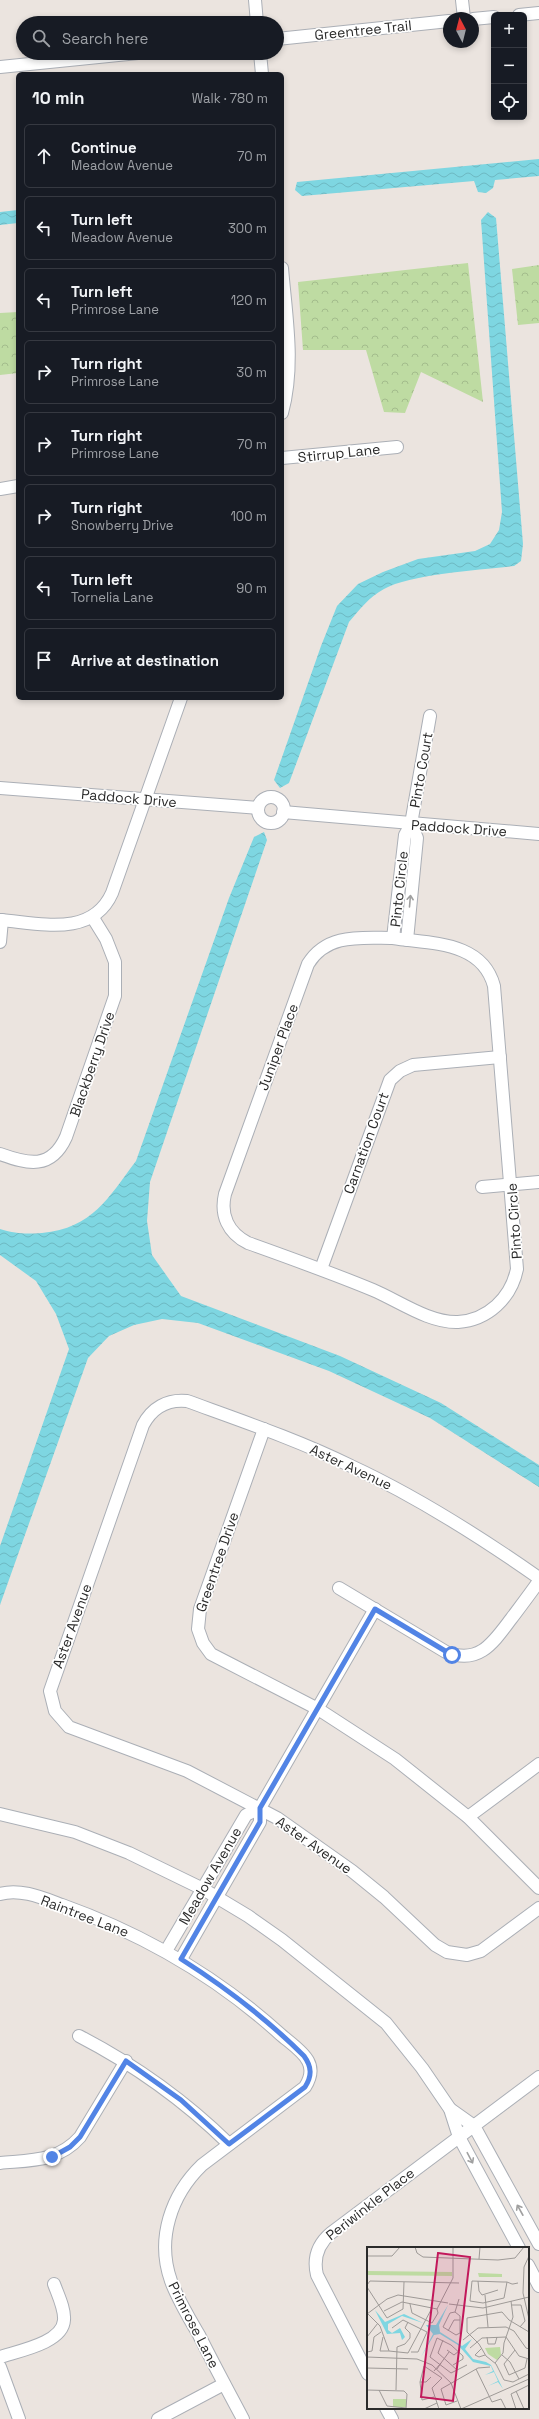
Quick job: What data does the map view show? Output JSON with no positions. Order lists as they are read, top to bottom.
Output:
{
  "streets": {
    "street": [
      "Greentree Trail",
      "Stirrup Lane",
      "Pinto Court",
      "Paddock Drive",
      "Pinto Circle",
      "Juniper Place",
      "Blackberry Drive",
      "Carnation Court",
      "Aster Avenue",
      "Greentree Drive",
      "Meadow Avenue",
      "Raintree Lane",
      "Periwinkle Place",
      "Primrose Lane"
    ]
  },
  "crossings": [
    ["Pinto Court", "Paddock Drive"],
    ["Pinto Court", "Pinto Circle"],
    ["Paddock Drive", "Pinto Circle"],
    ["Pinto Circle", "Juniper Place"],
    ["Pinto Circle", "Carnation Court"],
    ["Aster Avenue", "Greentree Drive"],
    ["Aster Avenue", "Meadow Avenue"],
    ["Greentree Drive", "Meadow Avenue"],
    ["Meadow Avenue", "Raintree Lane"],
    ["Meadow Avenue", "Primrose Lane"],
    ["Raintree Lane", "Primrose Lane"]
  ],
  "north": "top",
  "page": {
    "map_buttons": ["+", "−"],
    "search": "Search here",
    "heading": ["10 min", "Walk · 780 m"],
    "list": [
      ["Continue", "Meadow Avenue", "70 m"],
      ["Turn left", "Meadow Avenue", "300 m"],
      ["Turn left", "Primrose Lane", "120 m"],
      ["Turn right", "Primrose Lane", "30 m"],
      ["Turn right", "Primrose Lane", "70 m"],
      ["Turn right", "Snowberry Drive", "100 m"],
      ["Turn left", "Tornelia Lane", "90 m"],
      "Arrive at destination"
    ]
  }
}
